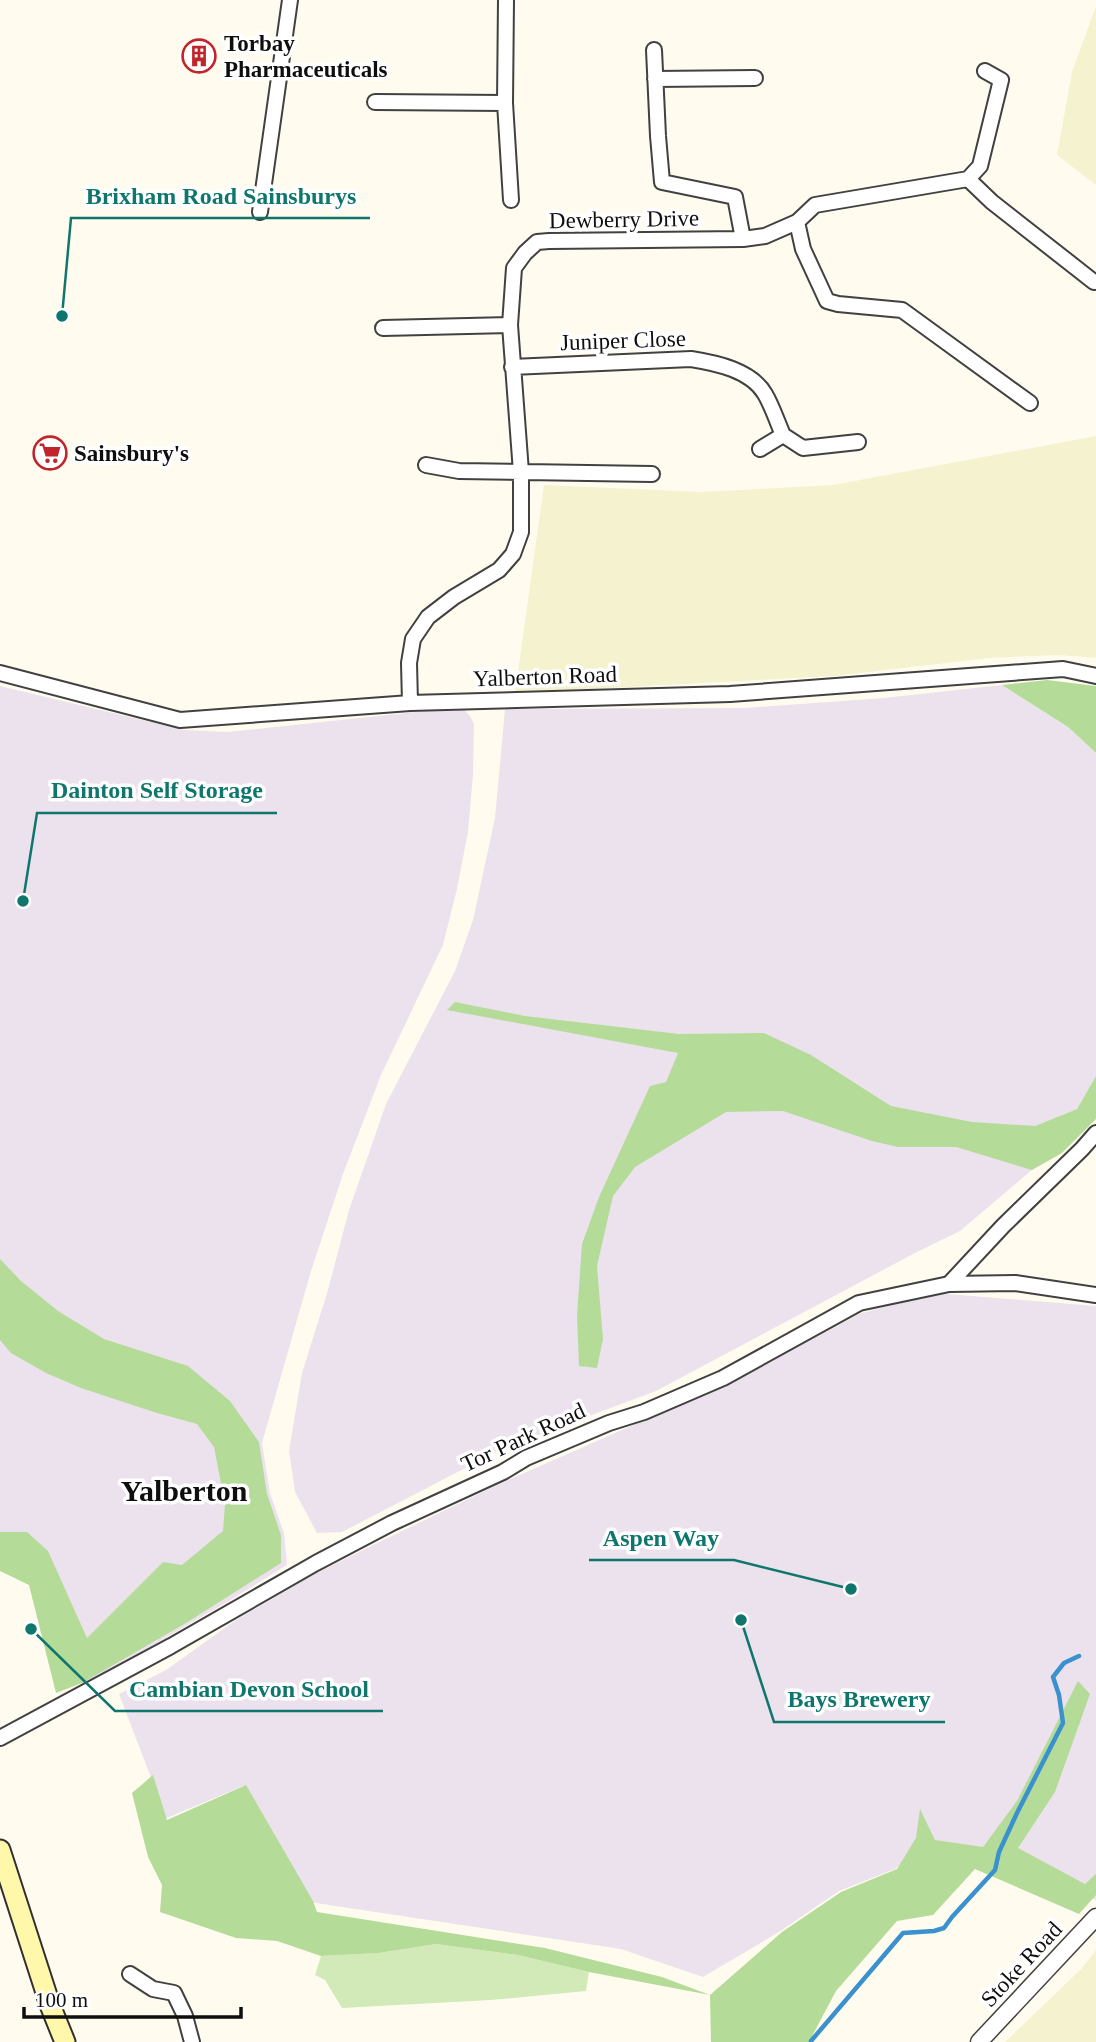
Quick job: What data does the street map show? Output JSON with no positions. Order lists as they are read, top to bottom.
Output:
{
  "streets": {
    "street": [
      "Dewberry Drive",
      "Juniper Close",
      "Yalberton Road",
      "Tor Park Road",
      "Stoke Road"
    ]
  },
  "crossings": [
    ["Dewberry Drive", "Juniper Close"],
    ["Dewberry Drive", "Yalberton Road"]
  ],
  "districts": ["Yalberton"],
  "places": {
    "building": ["Torbay Pharmaceuticals"],
    "other": [
      "Brixham Road Sainsburys",
      "Dainton Self Storage",
      "Aspen Way",
      "Bays Brewery",
      "Cambian Devon School"
    ],
    "supermarket": ["Sainsbury's"]
  },
  "scale_bar": "100 m"
}
